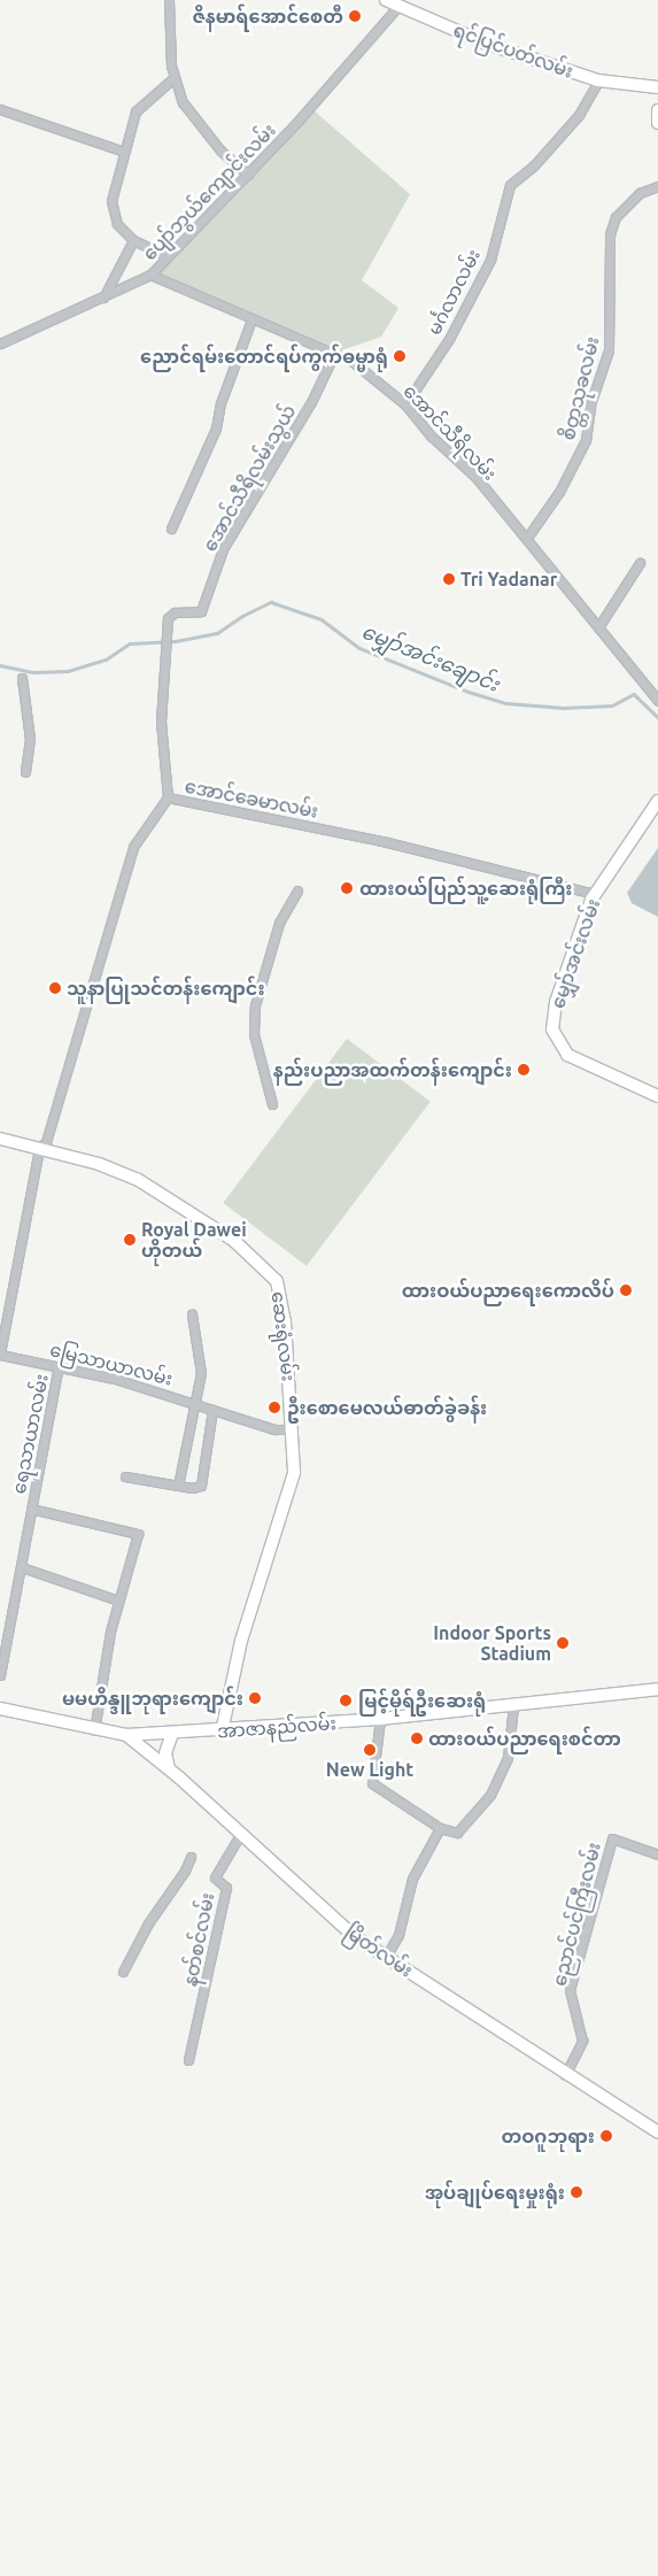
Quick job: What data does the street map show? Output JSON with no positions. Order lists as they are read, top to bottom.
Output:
{
  "streets": {
    "main road": [
      "ရင်ပြင်ပတ်လမ်း",
      "မျှော်အင်းလမ်း",
      "ဆေးရုံလမ်း",
      "အာဇာနည်လမ်း",
      "မြိတ်လမ်း"
    ],
    "street": [
      "ပျော်ဘွယ်ကျောင်းလမ်း",
      "မင်္ဂလာလမ်း",
      "စိတ္တသုခလမ်း",
      "အောင်သီရိလမ်း",
      "အောင်သီရိလမ်းသွယ်",
      "အောင်ခေမာလမ်း",
      "မြေသာယာလမ်း",
      "ရေသာယာလမ်း",
      "ညောင်ပင်ကြီးလမ်း",
      "နတ်စင်လမ်း"
    ]
  },
  "crossings": [
    ["ရင်ပြင်ပတ်လမ်း", "ပျော်ဘွယ်ကျောင်းလမ်း"],
    ["ရင်ပြင်ပတ်လမ်း", "မင်္ဂလာလမ်း"],
    ["ပျော်ဘွယ်ကျောင်းလမ်း", "အောင်သီရိလမ်း"],
    ["မင်္ဂလာလမ်း", "အောင်သီရိလမ်း"],
    ["စိတ္တသုခလမ်း", "အောင်သီရိလမ်း"],
    ["အောင်သီရိလမ်း", "အောင်သီရိလမ်းသွယ်"],
    ["အောင်သီရိလမ်းသွယ်", "အောင်ခေမာလမ်း"],
    ["အောင်ခေမာလမ်း", "မျှော်အင်းလမ်း"],
    ["အောင်ခေမာလမ်း", "ဆေးရုံလမ်း"],
    ["အောင်ခေမာလမ်း", "မြေသာယာလမ်း"],
    ["ဆေးရုံလမ်း", "မြေသာယာလမ်း"],
    ["ဆေးရုံလမ်း", "အာဇာနည်လမ်း"],
    ["မြေသာယာလမ်း", "ရေသာယာလမ်း"],
    ["ရေသာယာလမ်း", "အာဇာနည်လမ်း"],
    ["အာဇာနည်လမ်း", "မြိတ်လမ်း"],
    ["ညောင်ပင်ကြီးလမ်း", "မြိတ်လမ်း"],
    ["နတ်စင်လမ်း", "မြိတ်လမ်း"]
  ],
  "water": ["မျှော်အင်းချောင်း"],
  "places": [
    "ဇိနမာရ်အောင်စေတီ",
    "ညောင်ရမ်းတောင်ရပ်ကွက်ဓမ္မာရုံ",
    "Tri Yadanar",
    "ထားဝယ်ပြည်သူ့ဆေးရုံကြီး",
    "သူနာပြုသင်တန်းကျောင်း",
    "နည်းပညာအထက်တန်းကျောင်း",
    "Royal Dawei ဟိုတယ်",
    "ထားဝယ်ပညာရေးကောလိပ်",
    "ဦးစောမေလယ်ဓာတ်ခွဲခန်း",
    "Indoor Sports Stadium",
    "မမဟိန္ဒူဘုရားကျောင်း",
    "မြင့်မိုရ်ဦးဆေးရုံ",
    "ထားဝယ်ပညာရေးစင်တာ",
    "New Light",
    "တဝဂူဘုရား",
    "အုပ်ချုပ်ရေးမှုးရုံး"
  ]
}
